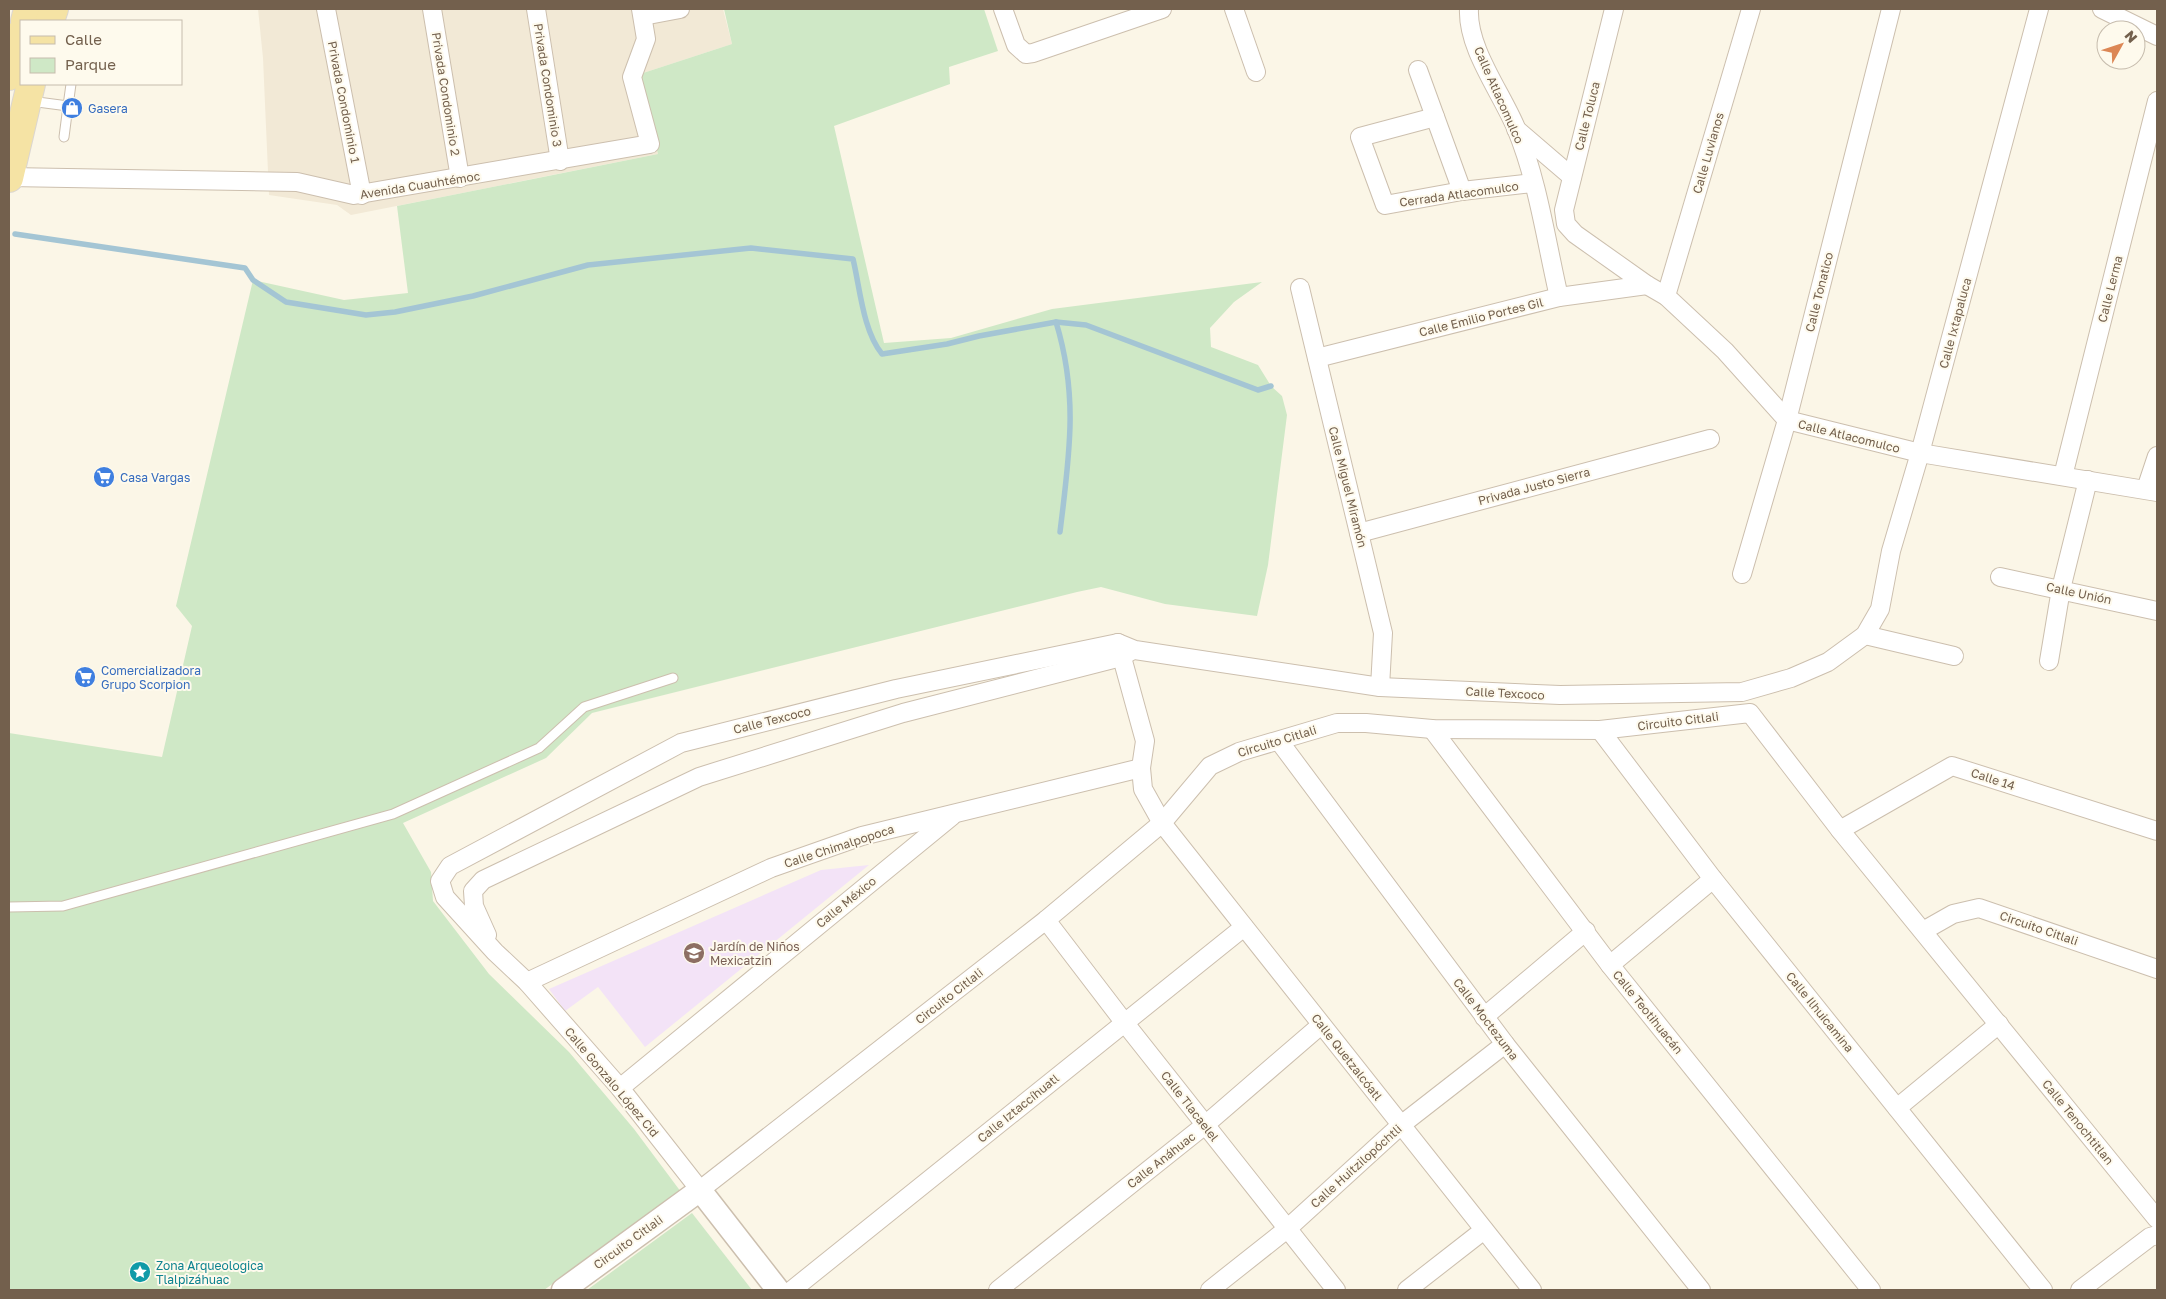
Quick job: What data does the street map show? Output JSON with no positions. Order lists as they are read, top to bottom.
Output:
{
  "streets": {
    "main road": ["Avenida Cuauhtémoc"],
    "street": [
      "Privada Condominio 3",
      "Privada Condominio 2",
      "Calle Atlacomulco",
      "Privada Condominio 1",
      "Calle Toluca",
      "Calle Luvianos",
      "Cerrada Atlacomulco",
      "Calle Lerma",
      "Calle Tonatico",
      "Calle Emilio Portes Gil",
      "Calle Ixtapaluca",
      "Privada Justo Sierra",
      "Calle Miguel Miramón",
      "Calle Unión",
      "Calle Texcoco",
      "Circuito Citlali",
      "Calle 14",
      "Calle Chimalpopoca",
      "Calle México",
      "Calle Teotihuacán",
      "Calle Ilhuicamina",
      "Calle Moctezuma",
      "Calle Quetzalcóatl",
      "Calle Gonzalo López Cid",
      "Calle Tlacaelel",
      "Calle Iztaccíhuatl",
      "Calle Tenochtitlan",
      "Calle Anáhuac",
      "Calle Huitzilopóchtli"
    ]
  },
  "crossings": [
    ["Privada Condominio 3", "Avenida Cuauhtémoc"],
    ["Privada Condominio 2", "Avenida Cuauhtémoc"],
    ["Calle Atlacomulco", "Calle Toluca"],
    ["Calle Atlacomulco", "Calle Luvianos"],
    ["Calle Atlacomulco", "Cerrada Atlacomulco"],
    ["Calle Atlacomulco", "Calle Lerma"],
    ["Calle Atlacomulco", "Calle Tonatico"],
    ["Calle Atlacomulco", "Calle Emilio Portes Gil"],
    ["Calle Atlacomulco", "Calle Ixtapaluca"],
    ["Privada Condominio 1", "Avenida Cuauhtémoc"],
    ["Calle Emilio Portes Gil", "Calle Miguel Miramón"],
    ["Calle Ixtapaluca", "Calle Texcoco"],
    ["Privada Justo Sierra", "Calle Miguel Miramón"],
    ["Calle Miguel Miramón", "Calle Texcoco"],
    ["Calle Texcoco", "Calle Gonzalo López Cid"],
    ["Circuito Citlali", "Calle 14"],
    ["Circuito Citlali", "Calle Teotihuacán"],
    ["Circuito Citlali", "Calle Ilhuicamina"],
    ["Circuito Citlali", "Calle Moctezuma"],
    ["Circuito Citlali", "Calle Quetzalcóatl"],
    ["Circuito Citlali", "Calle Gonzalo López Cid"],
    ["Circuito Citlali", "Calle Tlacaelel"],
    ["Circuito Citlali", "Calle Tenochtitlan"],
    ["Calle Chimalpopoca", "Calle México"],
    ["Calle Chimalpopoca", "Calle Quetzalcóatl"],
    ["Calle Chimalpopoca", "Calle Gonzalo López Cid"],
    ["Calle México", "Calle Gonzalo López Cid"],
    ["Calle Moctezuma", "Calle Huitzilopóchtli"],
    ["Calle Quetzalcóatl", "Calle Iztaccíhuatl"],
    ["Calle Quetzalcóatl", "Calle Anáhuac"],
    ["Calle Quetzalcóatl", "Calle Huitzilopóchtli"],
    ["Calle Tlacaelel", "Calle Iztaccíhuatl"],
    ["Calle Tlacaelel", "Calle Anáhuac"],
    ["Calle Tlacaelel", "Calle Huitzilopóchtli"]
  ],
  "places": {
    "shop": ["Gasera"],
    "supermarket": ["Casa Vargas", "Comercializadora Grupo Scorpion"],
    "school or university": ["Jardín de Niños Mexicatzin"],
    "place": ["Zona Arqueologica Tlalpizáhuac"]
  },
  "legend": ["Calle", "Parque"],
  "north": "top right"
}
